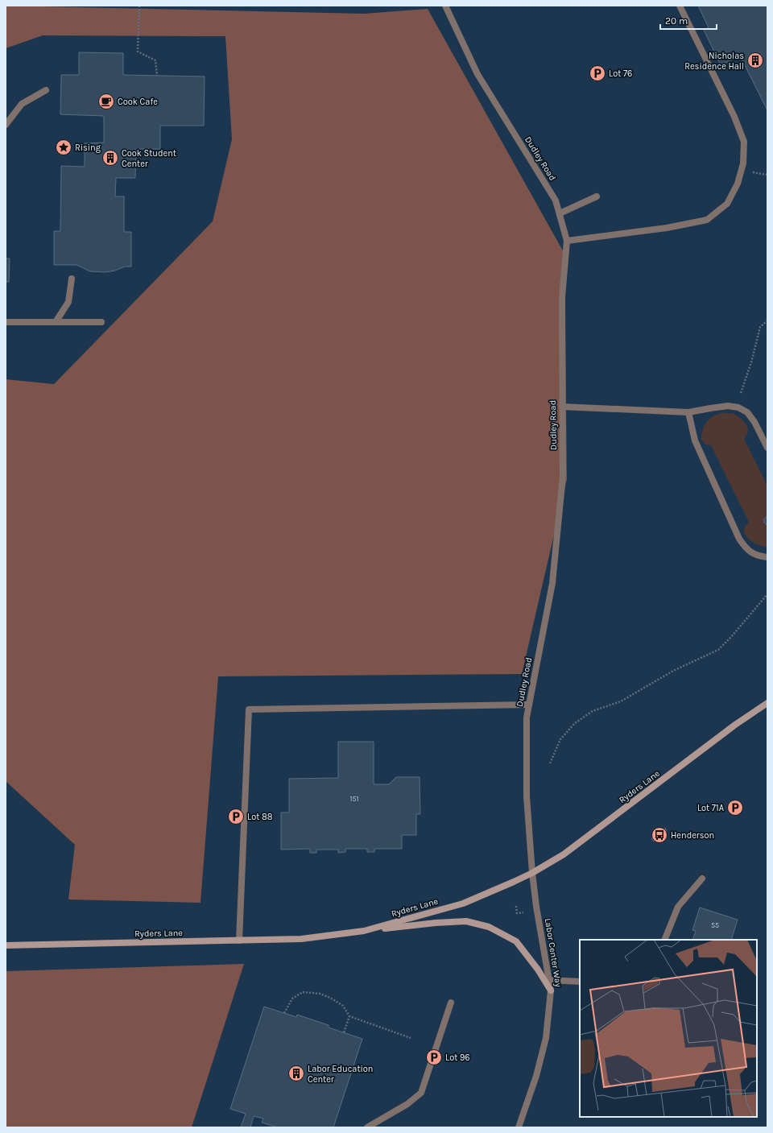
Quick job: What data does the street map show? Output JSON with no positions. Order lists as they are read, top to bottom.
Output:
{
  "streets": {
    "main road": ["Ryders Lane"],
    "street": ["Dudley Road", "Labor Center Way"]
  },
  "crossings": [
    ["Dudley Road", "Ryders Lane"],
    ["Dudley Road", "Labor Center Way"],
    ["Ryders Lane", "Labor Center Way"]
  ],
  "places": {
    "building": ["Nicholas Residence Hall", "Cook Student Center", "Labor Education Center"],
    "parking": [
      "Lot 76",
      "Lot 71A",
      "Lot 88",
      "Lot 96"
    ],
    "cafe": ["Cook Cafe"],
    "place": ["Rising"],
    "bus stop": ["Henderson"]
  },
  "house_numbers": ["151", "55"],
  "scale_bar": "20 m"
}
